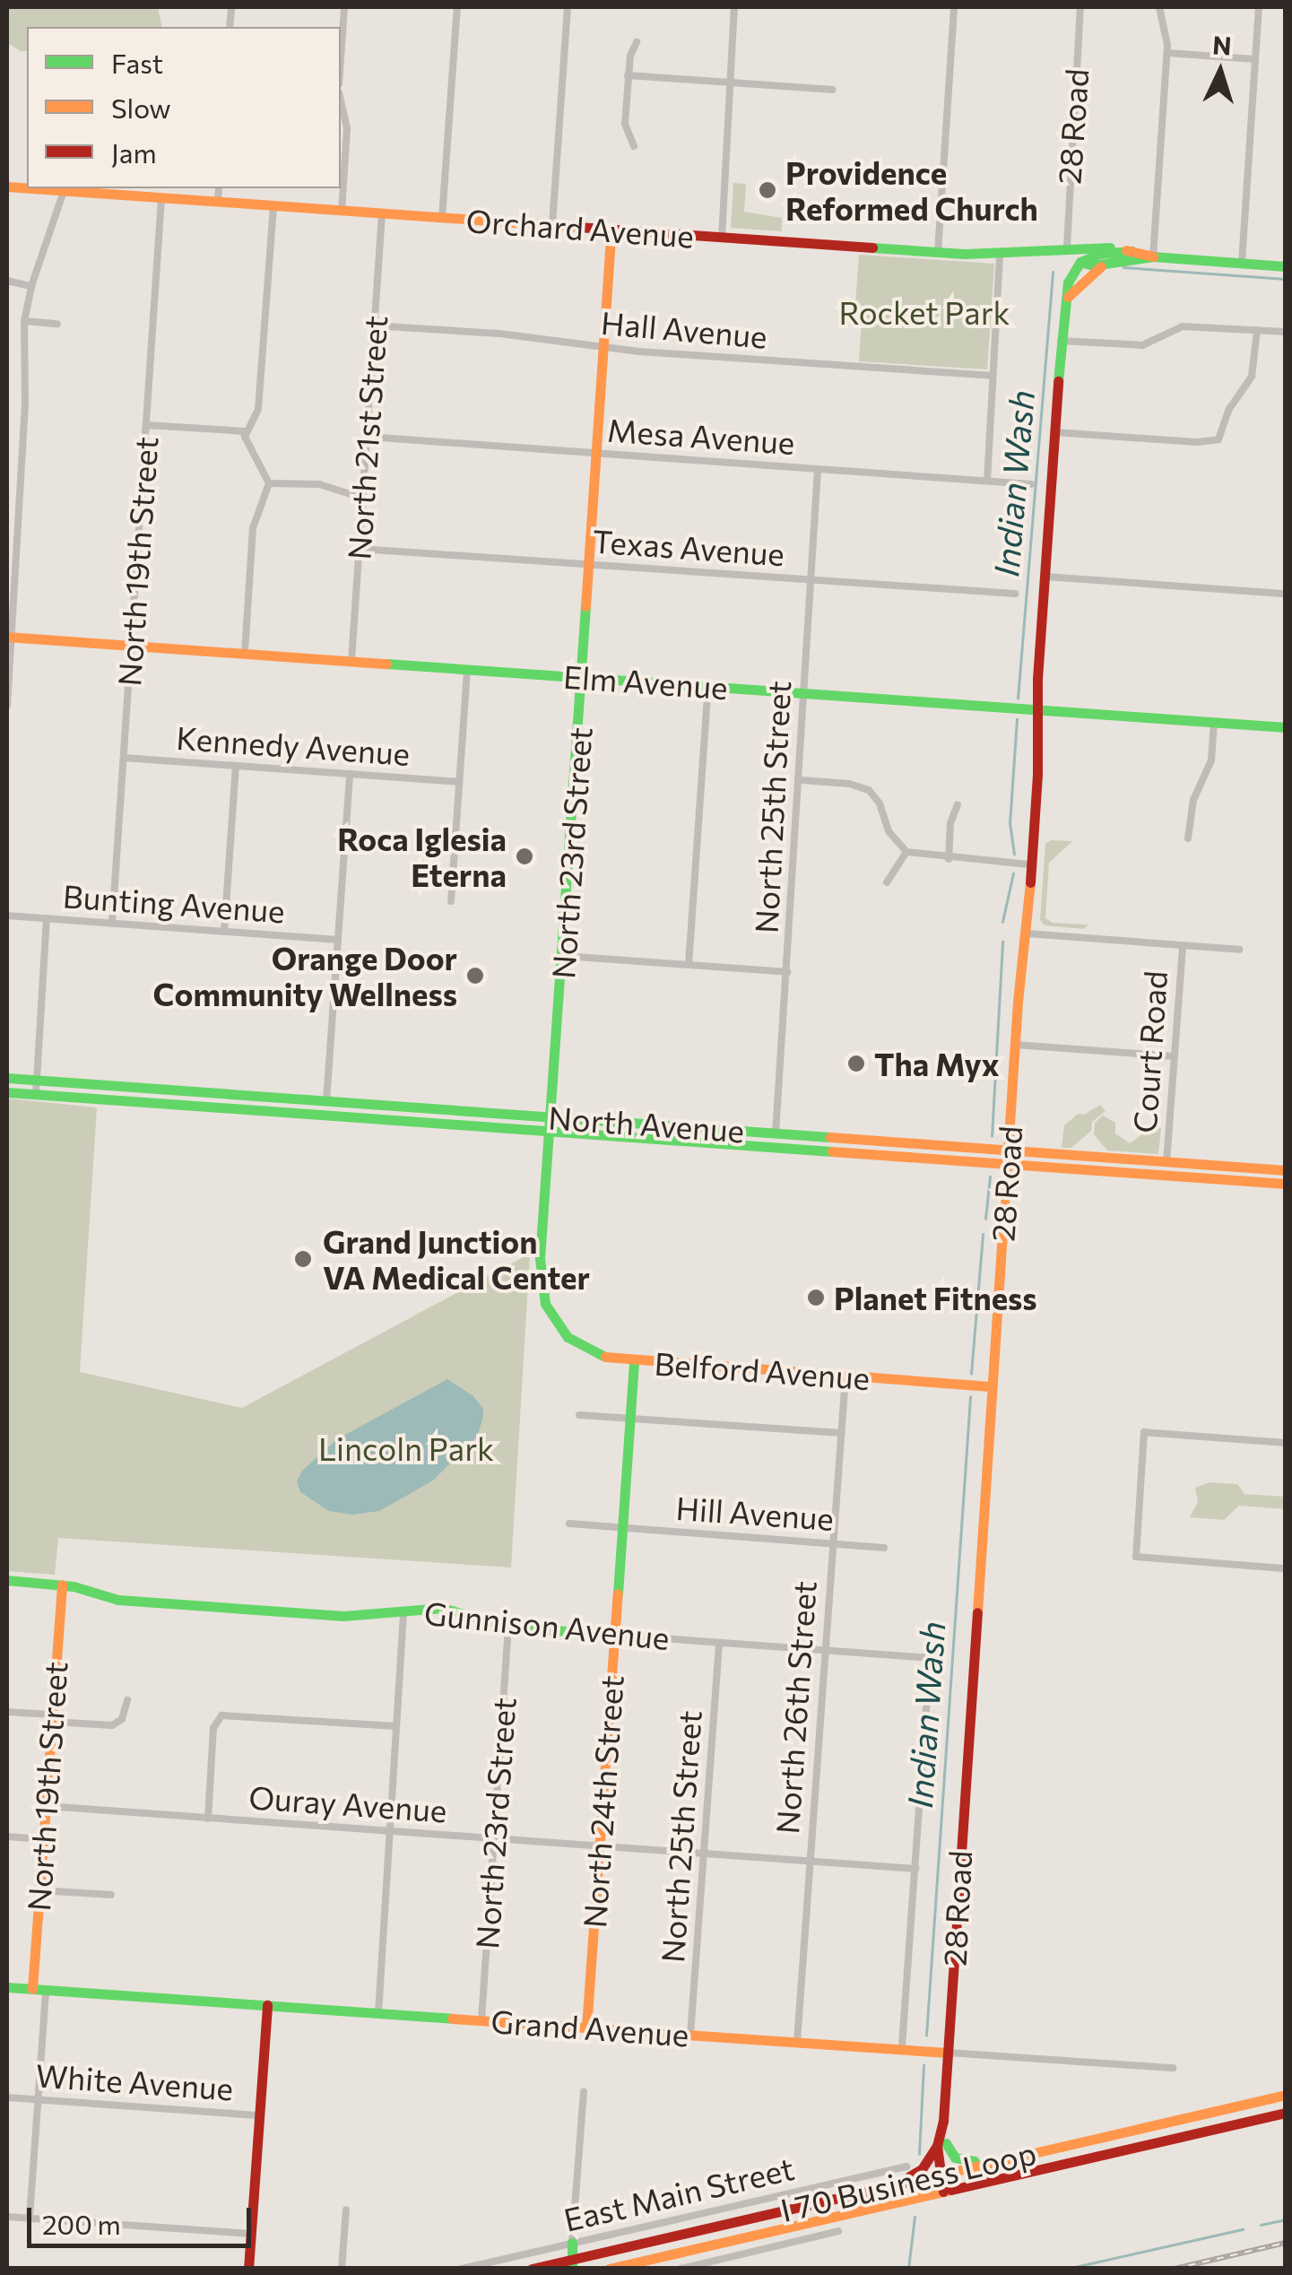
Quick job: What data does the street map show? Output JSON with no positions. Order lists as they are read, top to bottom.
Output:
{
  "streets": {
    "main road": [
      "28 Road",
      "Orchard Avenue",
      "North 19th Street",
      "Elm Avenue",
      "North 23rd Street",
      "North Avenue",
      "Belford Avenue",
      "Gunnison Avenue",
      "North 24th Street",
      "Grand Avenue",
      "I 70 Business Loop"
    ],
    "street": [
      "Hall Avenue",
      "Mesa Avenue",
      "North 21st Street",
      "Texas Avenue",
      "Kennedy Avenue",
      "North 25th Street",
      "Bunting Avenue",
      "Court Road",
      "Hill Avenue",
      "North 26th Street",
      "Ouray Avenue",
      "White Avenue",
      "East Main Street"
    ]
  },
  "crossings": [
    ["28 Road", "Orchard Avenue"],
    ["28 Road", "Elm Avenue"],
    ["28 Road", "North Avenue"],
    ["28 Road", "Belford Avenue"],
    ["28 Road", "Grand Avenue"],
    ["28 Road", "I 70 Business Loop"],
    ["Orchard Avenue", "North 21st Street"],
    ["Orchard Avenue", "North 19th Street"],
    ["Orchard Avenue", "North 23rd Street"],
    ["Hall Avenue", "North 21st Street"],
    ["Hall Avenue", "North 23rd Street"],
    ["Mesa Avenue", "North 21st Street"],
    ["Mesa Avenue", "North 25th Street"],
    ["Mesa Avenue", "North 23rd Street"],
    ["North 21st Street", "Texas Avenue"],
    ["North 21st Street", "Elm Avenue"],
    ["Texas Avenue", "North 25th Street"],
    ["Texas Avenue", "North 23rd Street"],
    ["North 19th Street", "Elm Avenue"],
    ["North 19th Street", "Kennedy Avenue"],
    ["North 19th Street", "Bunting Avenue"],
    ["North 19th Street", "Gunnison Avenue"],
    ["North 19th Street", "Ouray Avenue"],
    ["North 19th Street", "Grand Avenue"],
    ["Elm Avenue", "North 25th Street"],
    ["Elm Avenue", "North 23rd Street"],
    ["North 25th Street", "North Avenue"],
    ["North 25th Street", "Gunnison Avenue"],
    ["North 25th Street", "Ouray Avenue"],
    ["North 25th Street", "Grand Avenue"],
    ["North 23rd Street", "North Avenue"],
    ["North 23rd Street", "Belford Avenue"],
    ["North 23rd Street", "Gunnison Avenue"],
    ["North 23rd Street", "Ouray Avenue"],
    ["North 23rd Street", "Grand Avenue"],
    ["Court Road", "North Avenue"],
    ["Belford Avenue", "North 26th Street"],
    ["Belford Avenue", "North 24th Street"],
    ["Hill Avenue", "North 26th Street"],
    ["Hill Avenue", "North 24th Street"],
    ["Gunnison Avenue", "North 26th Street"],
    ["Gunnison Avenue", "North 24th Street"],
    ["Gunnison Avenue", "Ouray Avenue"],
    ["North 26th Street", "Ouray Avenue"],
    ["North 26th Street", "Grand Avenue"],
    ["North 24th Street", "Ouray Avenue"],
    ["North 24th Street", "Grand Avenue"]
  ],
  "water": ["Indian Wash"],
  "parks": ["Rocket Park", "Lincoln Park"],
  "places": [
    "Providence Reformed Church",
    "Roca Iglesia Eterna",
    "Orange Door Community Wellness",
    "Tha Myx",
    "Grand Junction VA Medical Center",
    "Planet Fitness"
  ],
  "legend": ["Fast", "Slow", "Jam"],
  "scale_bar": "200 m",
  "north": "top"
}
